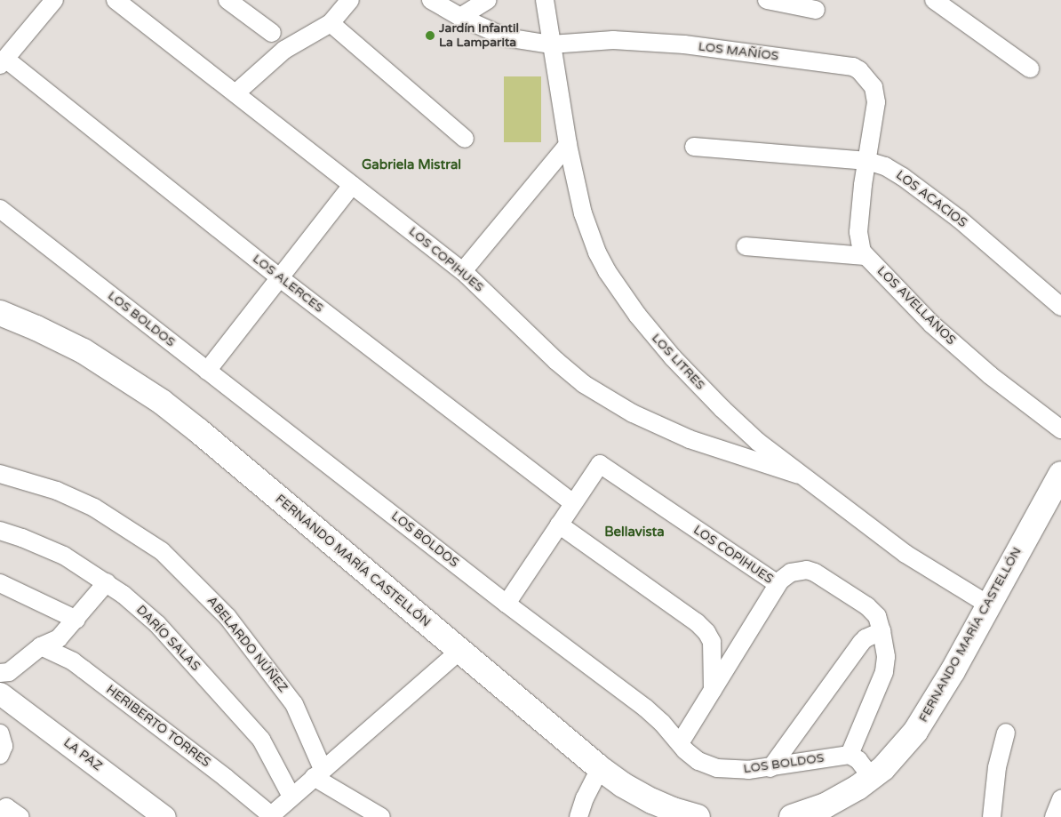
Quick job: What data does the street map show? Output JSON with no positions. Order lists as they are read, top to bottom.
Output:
{
  "streets": {
    "main road": ["FERNANDO MARÍA CASTELLÓN"],
    "street": [
      "LOS MAÑÍOS",
      "LOS ACACIOS",
      "LOS COPIHUES",
      "LOS ALERCES",
      "LOS AVELLANOS",
      "LOS BOLDOS",
      "LOS LITRES",
      "DARÍO SALAS",
      "ABELARDO NÚÑEZ",
      "HERIBERTO TORRES",
      "LA PAZ"
    ]
  },
  "crossings": [
    ["LOS MAÑÍOS", "LOS ACACIOS"],
    ["LOS MAÑÍOS", "LOS AVELLANOS"],
    ["LOS MAÑÍOS", "LOS LITRES"],
    ["LOS COPIHUES", "LOS ALERCES"],
    ["LOS COPIHUES", "LOS LITRES"],
    ["LOS LITRES", "FERNANDO MARÍA CASTELLÓN"]
  ],
  "districts": ["Gabriela Mistral", "Bellavista"],
  "places": ["Jardín Infantil La Lamparita"]
}
